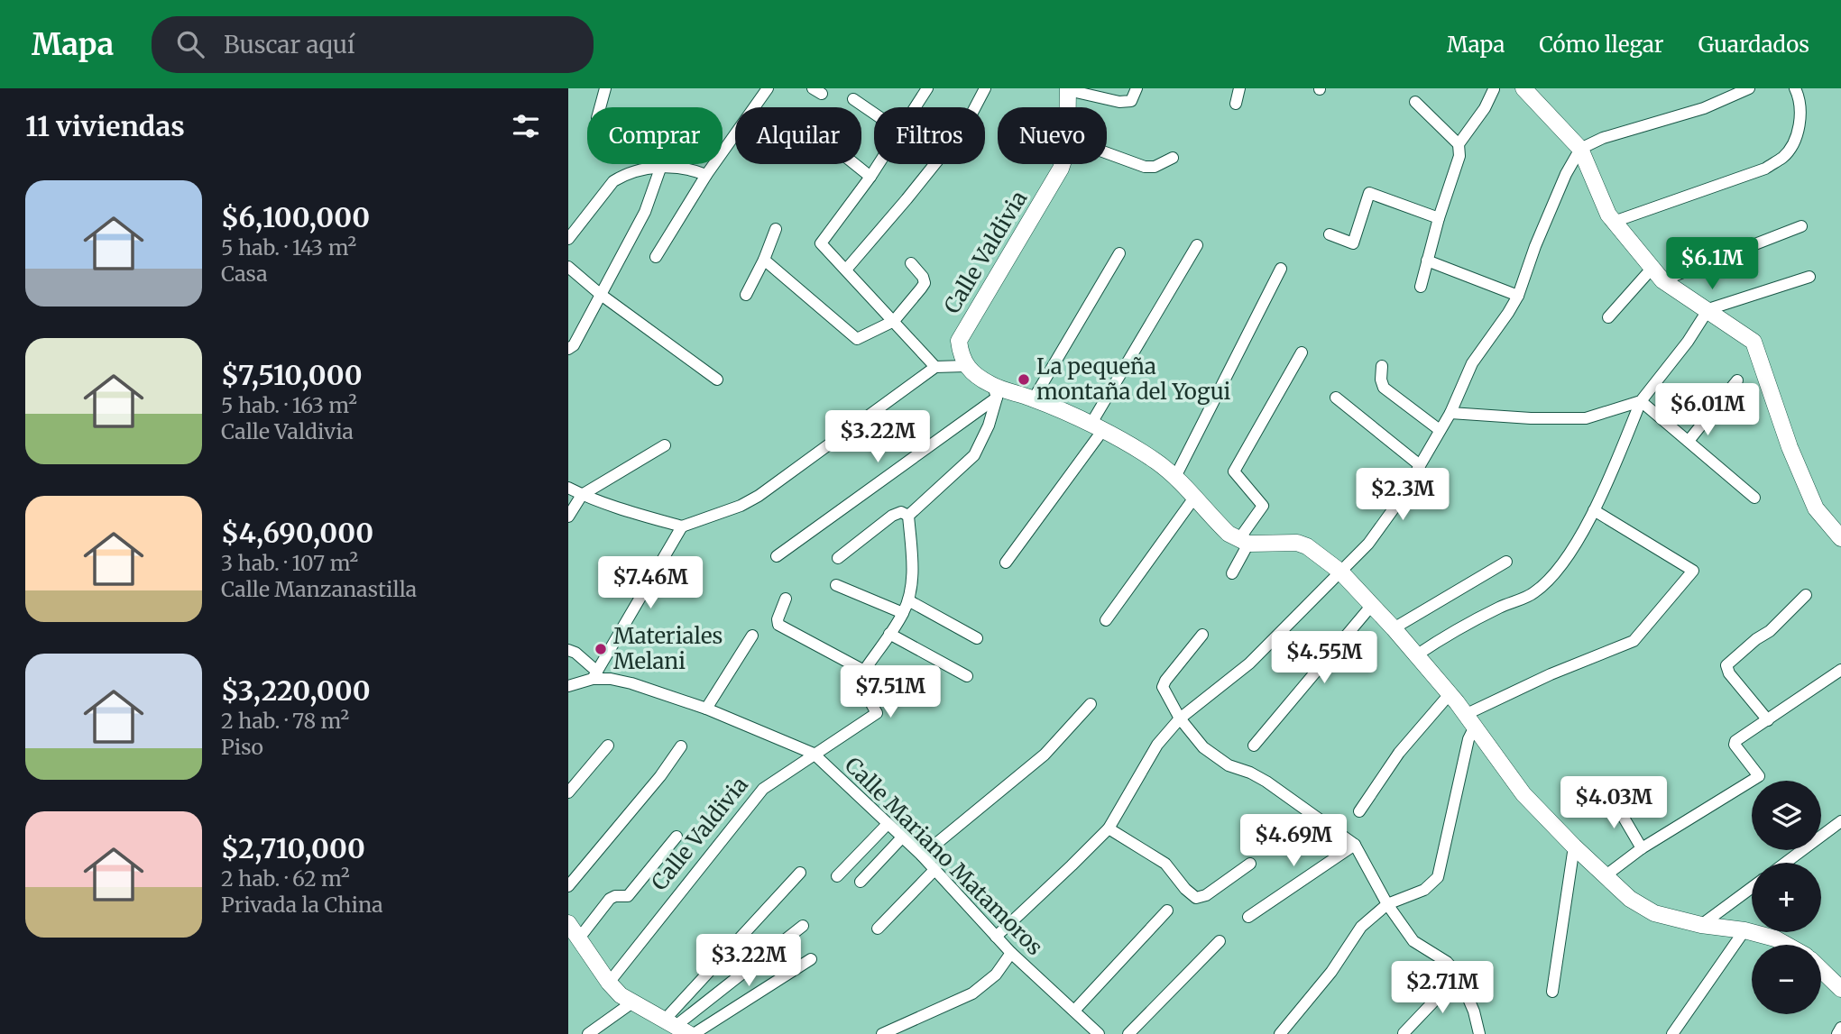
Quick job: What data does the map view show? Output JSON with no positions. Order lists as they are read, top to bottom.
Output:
{
  "streets": {
    "street": ["Calle Valdivia", "Calle Mariano Matamoros"]
  },
  "crossings": [
    ["Calle Valdivia", "Calle Mariano Matamoros"]
  ],
  "places": ["La pequeña montaña del Yogui", "Materiales Melani"],
  "page": {
    "header": "Mapa",
    "search": "Buscar aquí",
    "nav": ["Mapa", "Cómo llegar", "Guardados"],
    "heading": "11 viviendas",
    "chip": [
      "Comprar",
      "Alquilar",
      "Filtros",
      "Nuevo"
    ],
    "list": [
      {
        "name": "$6,100,000",
        "note": "5 hab. · 143 m² · Casa"
      },
      {
        "name": "$7,510,000",
        "note": "5 hab. · 163 m² · Calle Valdivia"
      },
      {
        "name": "$4,690,000",
        "note": "3 hab. · 107 m² · Calle Manzanastilla"
      },
      {
        "name": "$3,220,000",
        "note": "2 hab. · 78 m² · Piso"
      },
      {
        "name": "$2,710,000",
        "note": "2 hab. · 62 m² · Privada la China"
      }
    ],
    "price": [
      "$6.1M",
      "$6.01M",
      "$3.22M",
      "$2.3M",
      "$7.46M",
      "$4.55M",
      "$7.51M",
      "$4.03M",
      "$4.69M",
      "$3.22M",
      "$2.71M"
    ],
    "map_buttons": ["+", "−"]
  }
}
